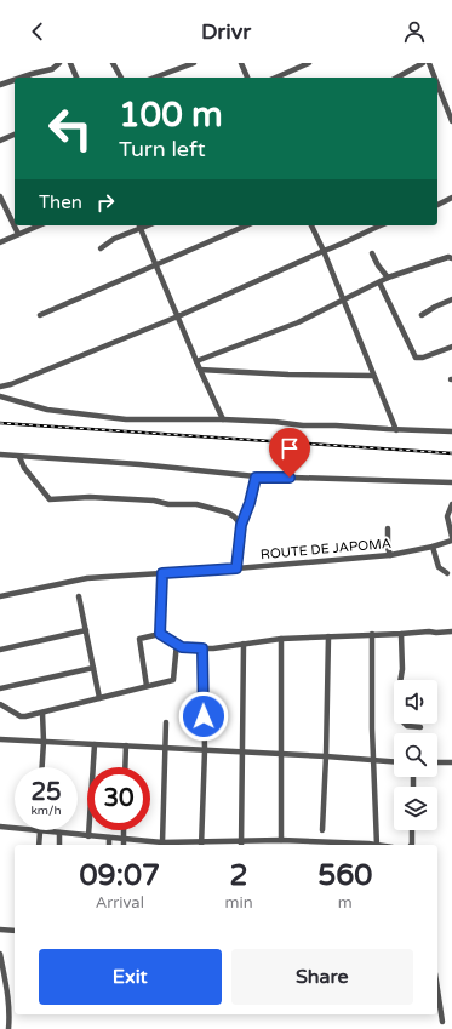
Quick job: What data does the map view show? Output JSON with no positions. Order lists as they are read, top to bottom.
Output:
{
  "streets": {
    "street": ["ROUTE DE JAPOMA"]
  },
  "page": {
    "header": "Drivr",
    "turn": ["100 m", "Turn left"],
    "then": "Then",
    "speed": "25 km/h",
    "limit": "30",
    "eta": [
      "09:07",
      "Arrival",
      "2",
      "min",
      "560",
      "m"
    ],
    "buttons": ["Exit", "Share"]
  }
}
